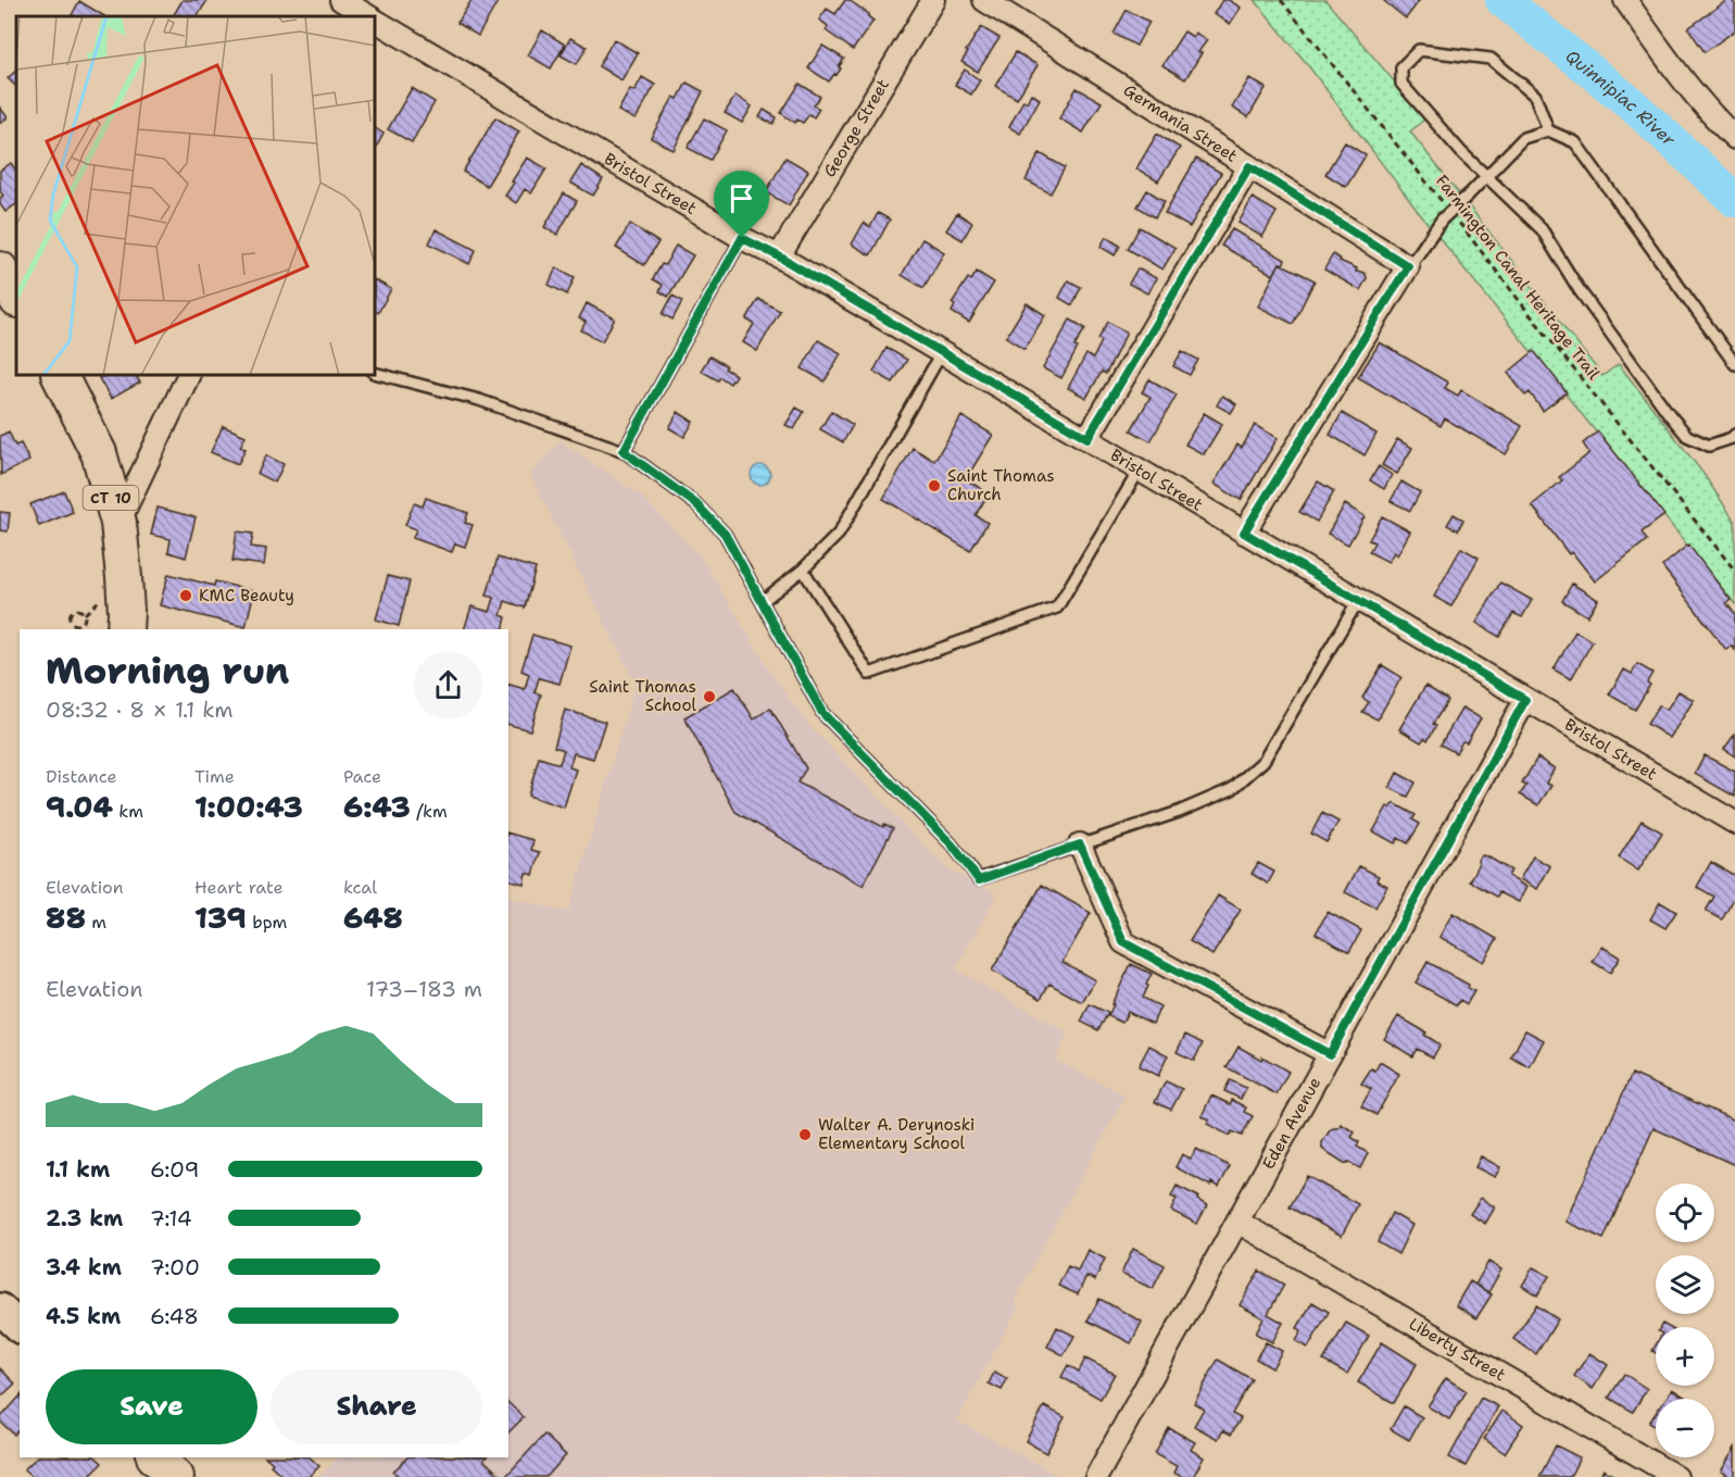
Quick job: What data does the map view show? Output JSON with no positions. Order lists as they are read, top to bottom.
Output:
{
  "streets": {
    "highway": ["CT 10"],
    "street": [
      "Germania Street",
      "George Street",
      "Bristol Street",
      "Eden Avenue",
      "Liberty Street"
    ],
    "path": ["Farmington Canal Heritage Trail"]
  },
  "crossings": [
    ["George Street", "Bristol Street"],
    ["Bristol Street", "Eden Avenue"],
    ["Eden Avenue", "Liberty Street"]
  ],
  "water": ["Quinnipiac River"],
  "places": [
    "Saint Thomas Church",
    "KMC Beauty",
    "Saint Thomas School",
    "Walter A. Derynoski Elementary School"
  ],
  "page": {
    "heading": ["Morning run", "08:32 · 8 × 1.1 km"],
    "stats": [
      ["Distance", "9.04 km"],
      ["Time", "1:00:43"],
      ["Pace", "6:43 /km"],
      ["Elevation", "88 m"],
      ["Heart rate", "139 bpm"],
      ["kcal", "648"]
    ],
    "chart": ["Elevation", "173–183 m"],
    "list": [
      {
        "name": "1.1 km",
        "note": "6:09"
      },
      {
        "name": "2.3 km",
        "note": "7:14"
      },
      {
        "name": "3.4 km",
        "note": "7:00"
      },
      {
        "name": "4.5 km",
        "note": "6:48"
      }
    ],
    "map_buttons": ["+", "−"],
    "buttons": ["Save", "Share"]
  }
}
